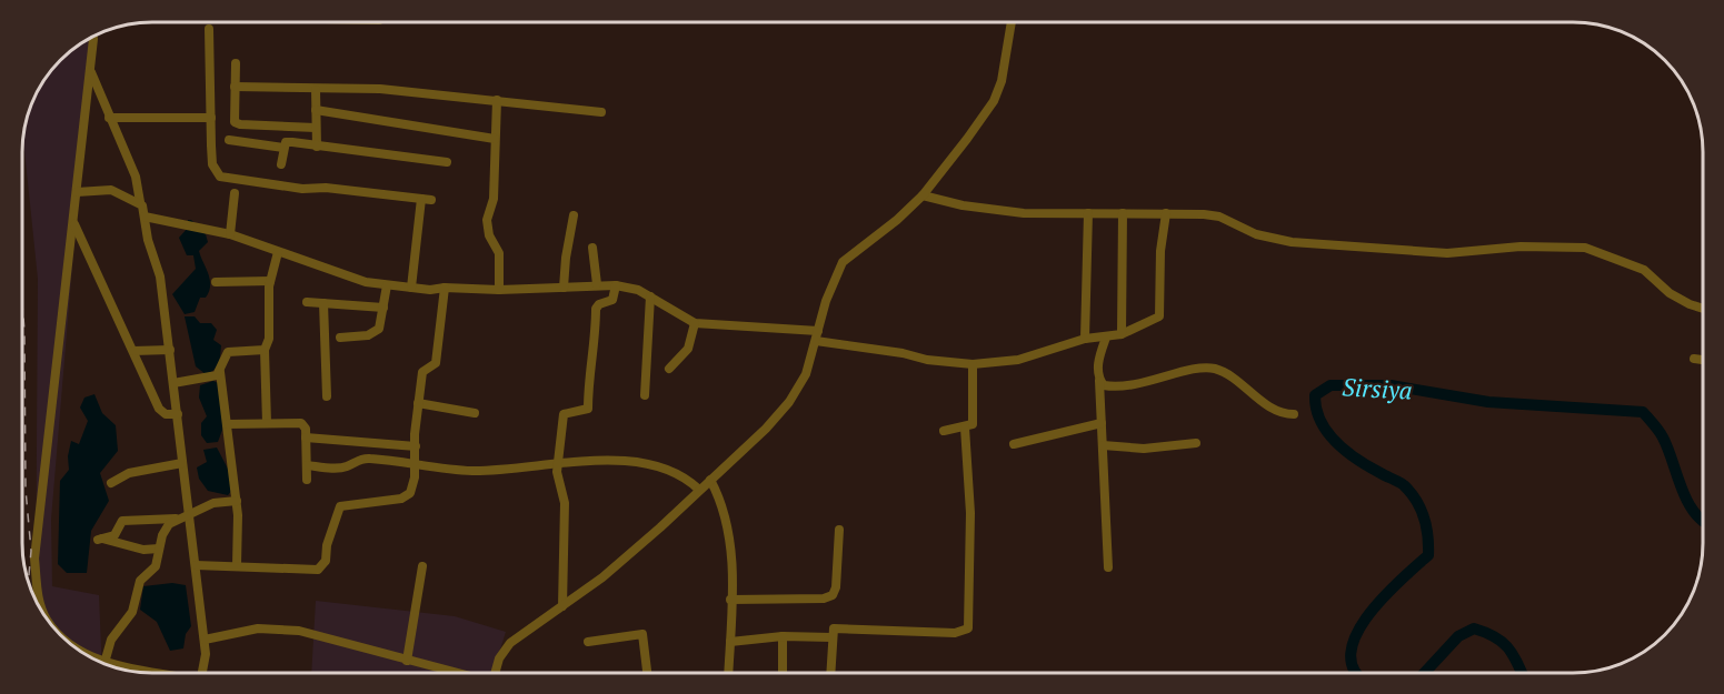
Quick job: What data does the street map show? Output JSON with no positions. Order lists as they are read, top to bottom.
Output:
{
  "water": ["Sirsiya"]
}
